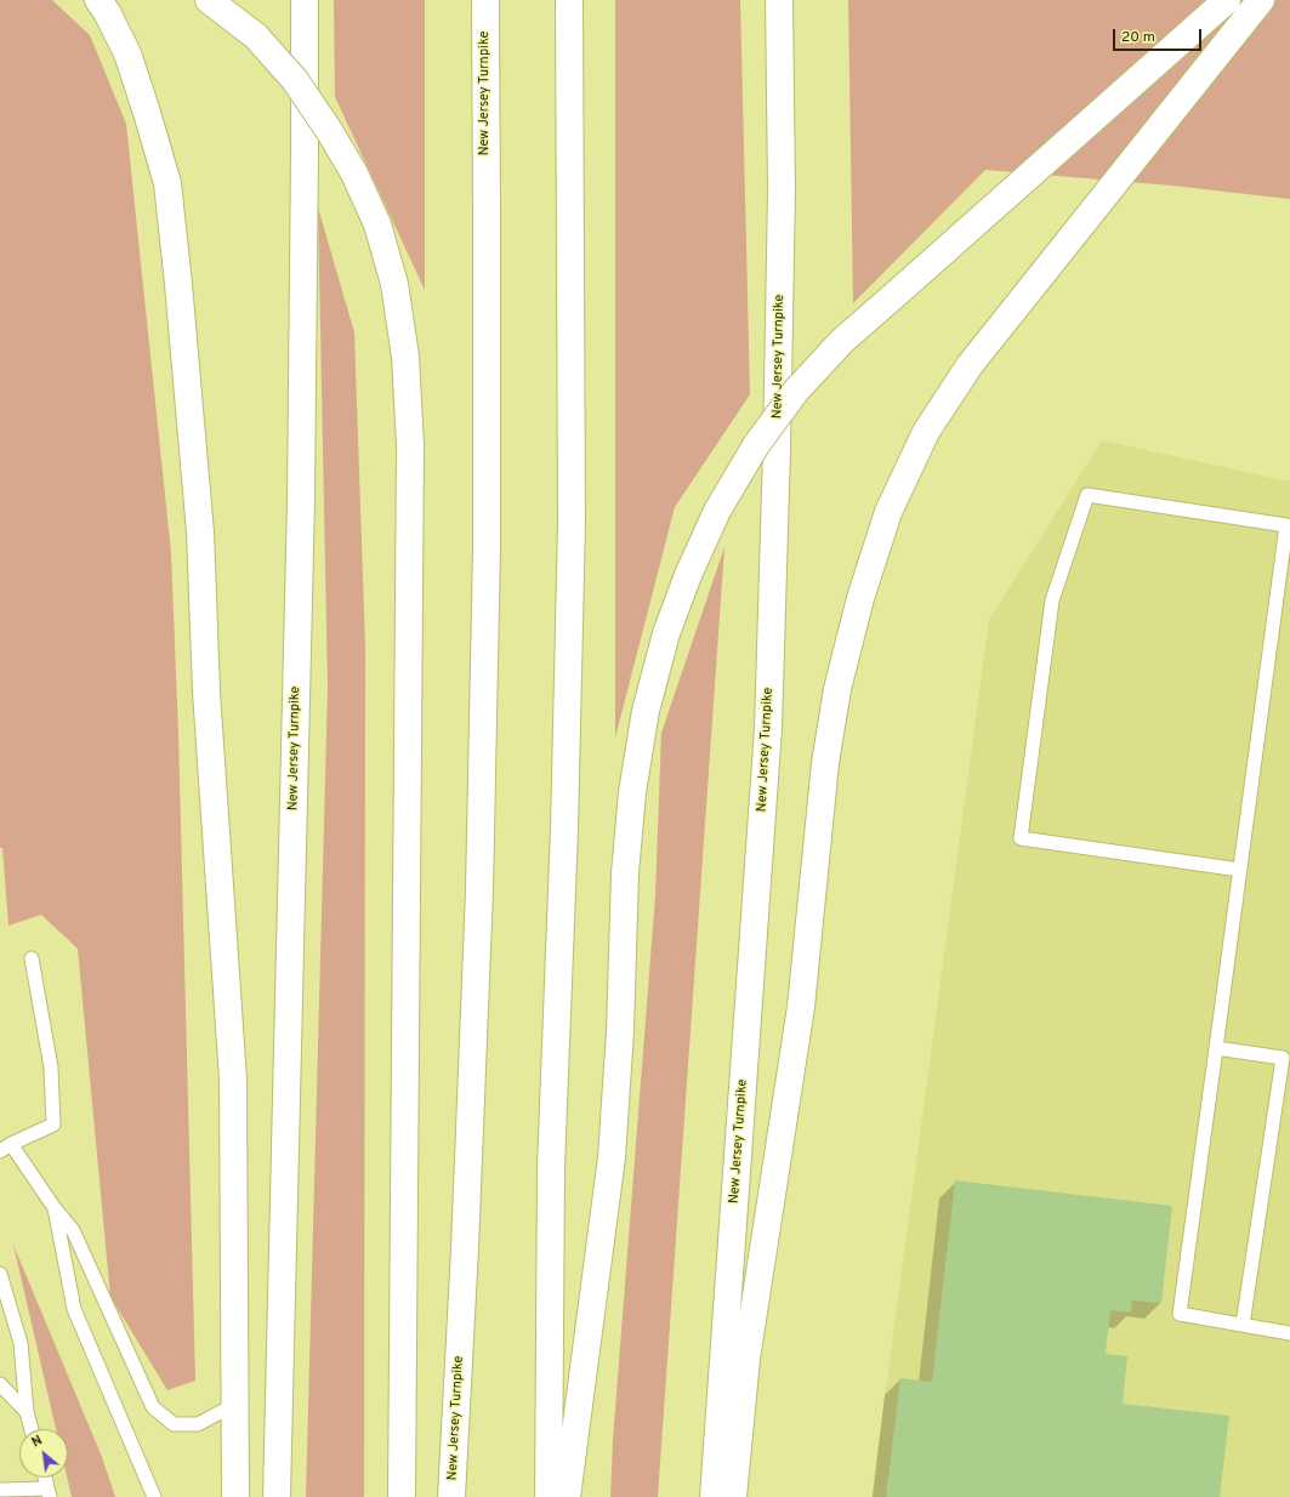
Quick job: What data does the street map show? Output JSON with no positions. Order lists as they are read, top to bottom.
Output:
{
  "streets": {
    "highway": ["New Jersey Turnpike"]
  },
  "scale_bar": "20 m",
  "north": "top left"
}
